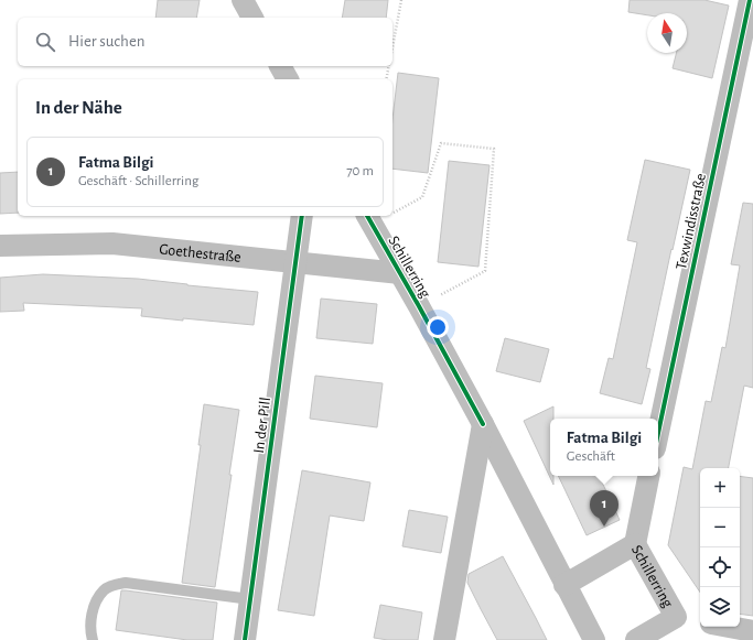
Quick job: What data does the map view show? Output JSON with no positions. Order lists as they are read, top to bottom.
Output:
{
  "streets": {
    "street": [
      "Texwindisstraße",
      "Goethestraße",
      "Schillerring",
      "In der Pill"
    ]
  },
  "crossings": [
    ["Goethestraße", "Schillerring"],
    ["Goethestraße", "In der Pill"]
  ],
  "north": "top",
  "page": {
    "search": "Hier suchen",
    "heading": "In der Nähe",
    "list": [
      {
        "mark": "1",
        "name": "Fatma Bilgi",
        "note": "Geschäft · Schillerring",
        "value": "70 m"
      }
    ],
    "popup": ["Fatma Bilgi", "Geschäft"],
    "map_buttons": ["+", "−"],
    "pins": "1"
  }
}
